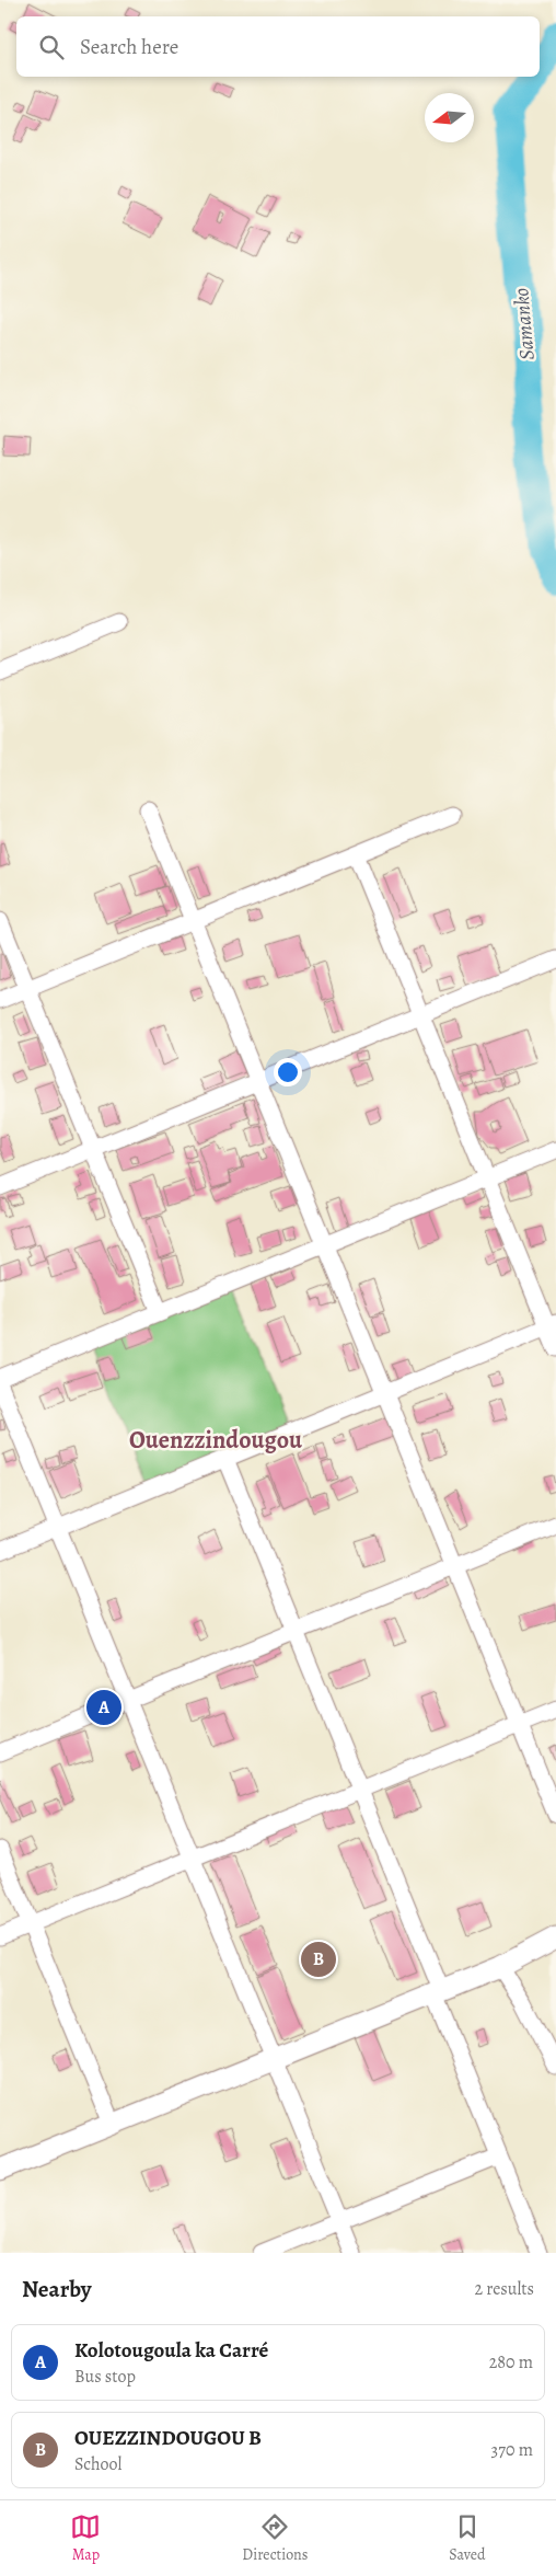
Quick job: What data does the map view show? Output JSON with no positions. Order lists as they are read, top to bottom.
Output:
{
  "districts": ["Ouenzzindougou"],
  "water": ["Samanko"],
  "north": "left",
  "page": {
    "search": "Search here",
    "pins": ["A", "B"],
    "heading": ["Nearby", "2 results"],
    "list": [
      {
        "mark": "A",
        "name": "Kolotougoula ka Carré",
        "note": "Bus stop",
        "value": "280 m"
      },
      {
        "mark": "B",
        "name": "OUEZZINDOUGOU B",
        "note": "School",
        "value": "370 m"
      }
    ],
    "nav": ["Map", "Directions", "Saved"]
  }
}
